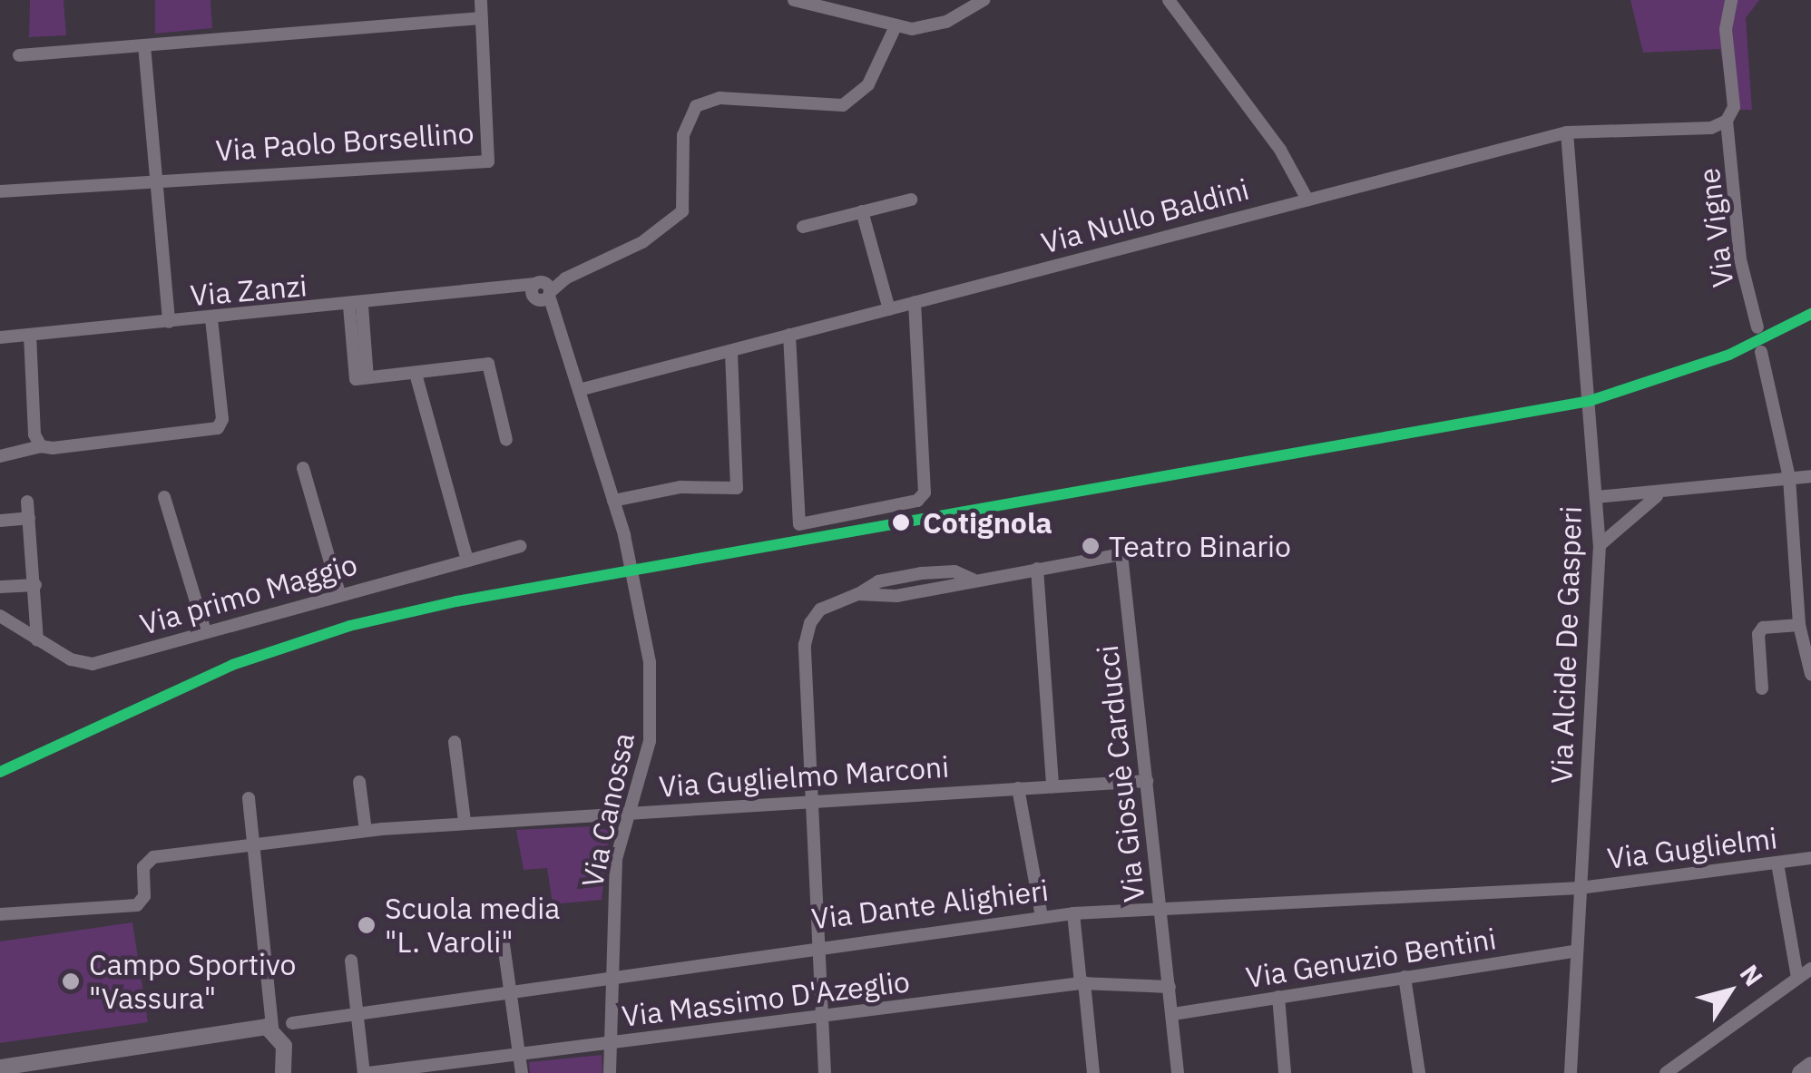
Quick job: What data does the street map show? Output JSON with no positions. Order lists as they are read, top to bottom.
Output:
{
  "streets": {
    "street": [
      "Via Paolo Borsellino",
      "Via Nullo Baldini",
      "Via Vigne",
      "Via Zanzi",
      "Via primo Maggio",
      "Via Alcide De Gasperi",
      "Via Giosuè Carducci",
      "Via Guglielmo Marconi",
      "Via Canossa",
      "Via Guglielmi",
      "Via Dante Alighieri",
      "Via Genuzio Bentini",
      "Via Massimo D'Azeglio"
    ]
  },
  "crossings": [
    ["Via Nullo Baldini", "Via Vigne"],
    ["Via Nullo Baldini", "Via Alcide De Gasperi"],
    ["Via Nullo Baldini", "Via Canossa"],
    ["Via Zanzi", "Via Canossa"],
    ["Via Alcide De Gasperi", "Via Guglielmi"],
    ["Via Alcide De Gasperi", "Via Dante Alighieri"],
    ["Via Alcide De Gasperi", "Via Genuzio Bentini"],
    ["Via Giosuè Carducci", "Via Guglielmo Marconi"],
    ["Via Giosuè Carducci", "Via Dante Alighieri"],
    ["Via Giosuè Carducci", "Via Genuzio Bentini"],
    ["Via Giosuè Carducci", "Via Massimo D'Azeglio"],
    ["Via Guglielmo Marconi", "Via Canossa"],
    ["Via Canossa", "Via Dante Alighieri"],
    ["Via Canossa", "Via Massimo D'Azeglio"],
    ["Via Guglielmi", "Via Dante Alighieri"]
  ],
  "places": [
    "Cotignola",
    "Teatro Binario",
    "Scuola media \"L. Varoli\"",
    "Campo Sportivo \"Vassura\""
  ],
  "north": "top right"
}
